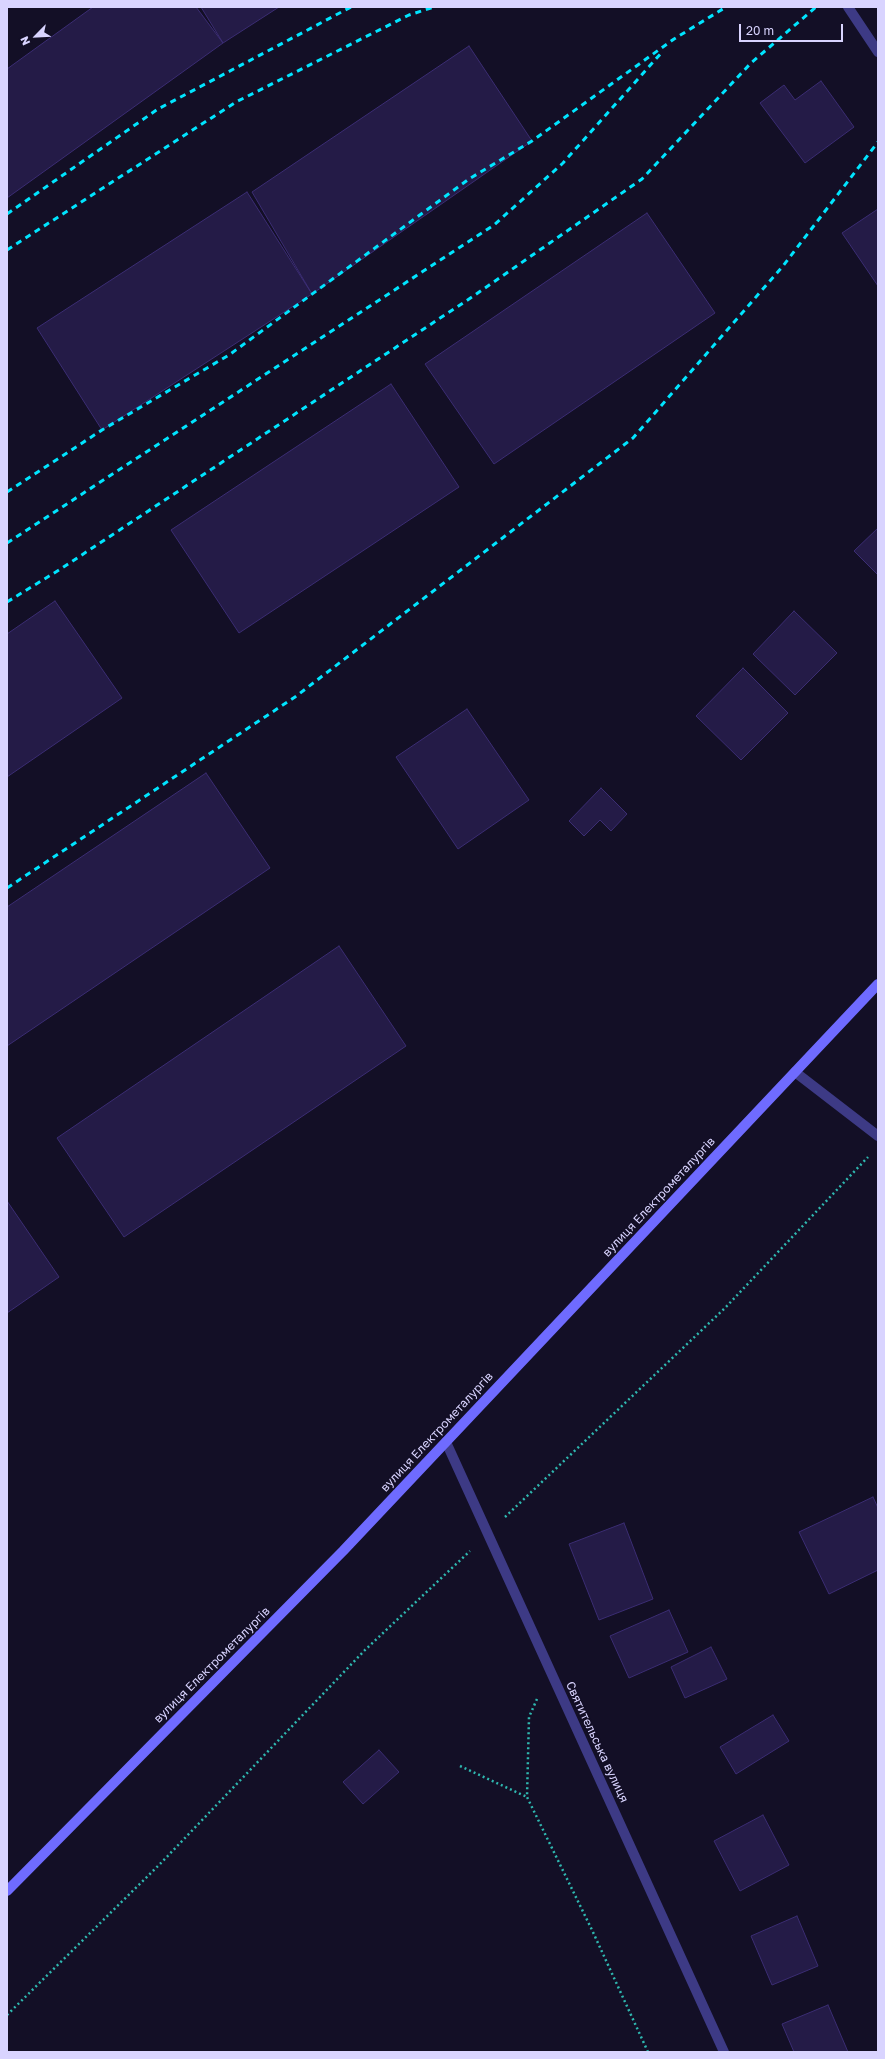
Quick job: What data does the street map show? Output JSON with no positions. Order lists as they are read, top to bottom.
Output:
{
  "streets": {
    "main road": ["вулиця Електрометалургів"],
    "street": ["Святительська вулиця"]
  },
  "crossings": [
    ["вулиця Електрометалургів", "Святительська вулиця"]
  ],
  "scale_bar": "20 m",
  "north": "bottom left"
}
